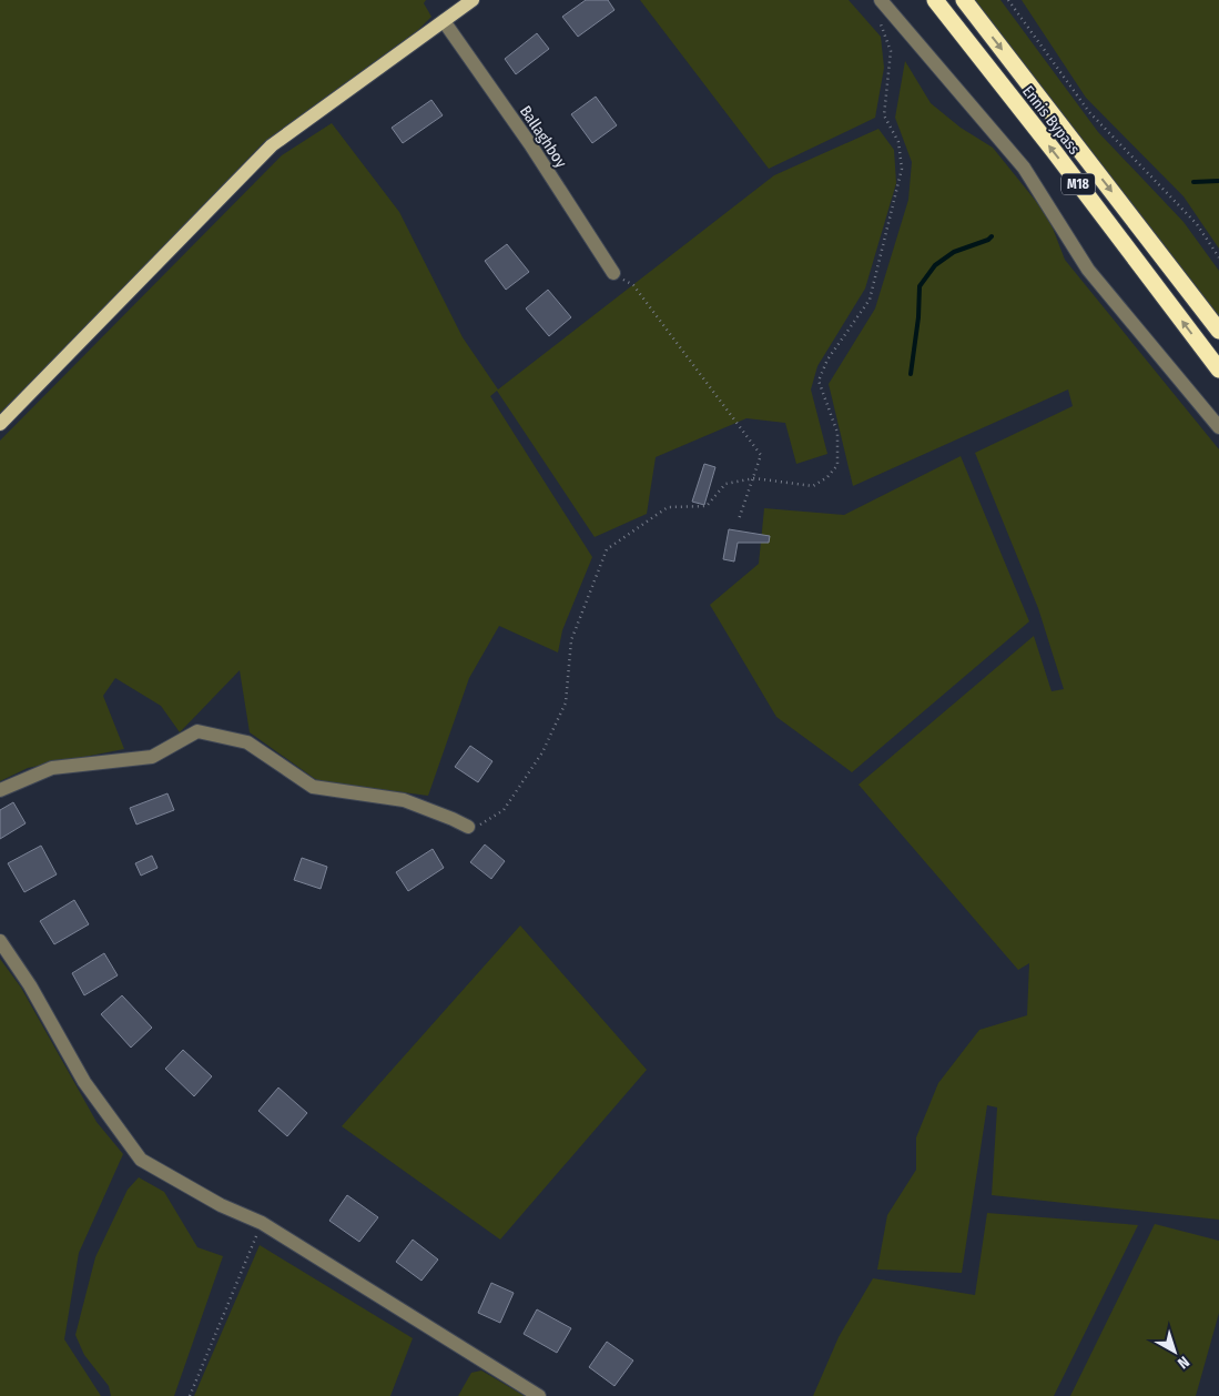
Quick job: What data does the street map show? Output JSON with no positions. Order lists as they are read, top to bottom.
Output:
{
  "streets": {
    "highway": ["Ennis Bypass", "M18"],
    "street": ["Ballaghboy"]
  },
  "north": "bottom right"
}
